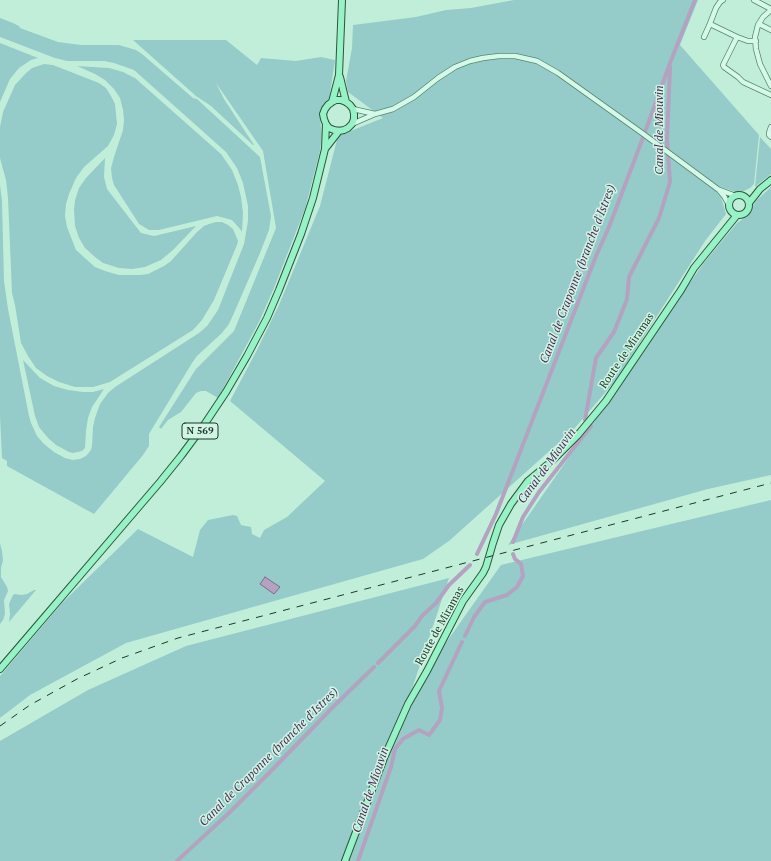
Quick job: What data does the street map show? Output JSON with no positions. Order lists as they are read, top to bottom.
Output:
{
  "streets": {
    "main road": ["Route de Miramas", "N 569"]
  },
  "water": ["Canal de Miouvin", "Canal de Craponne (branche d'Istres)"]
}
